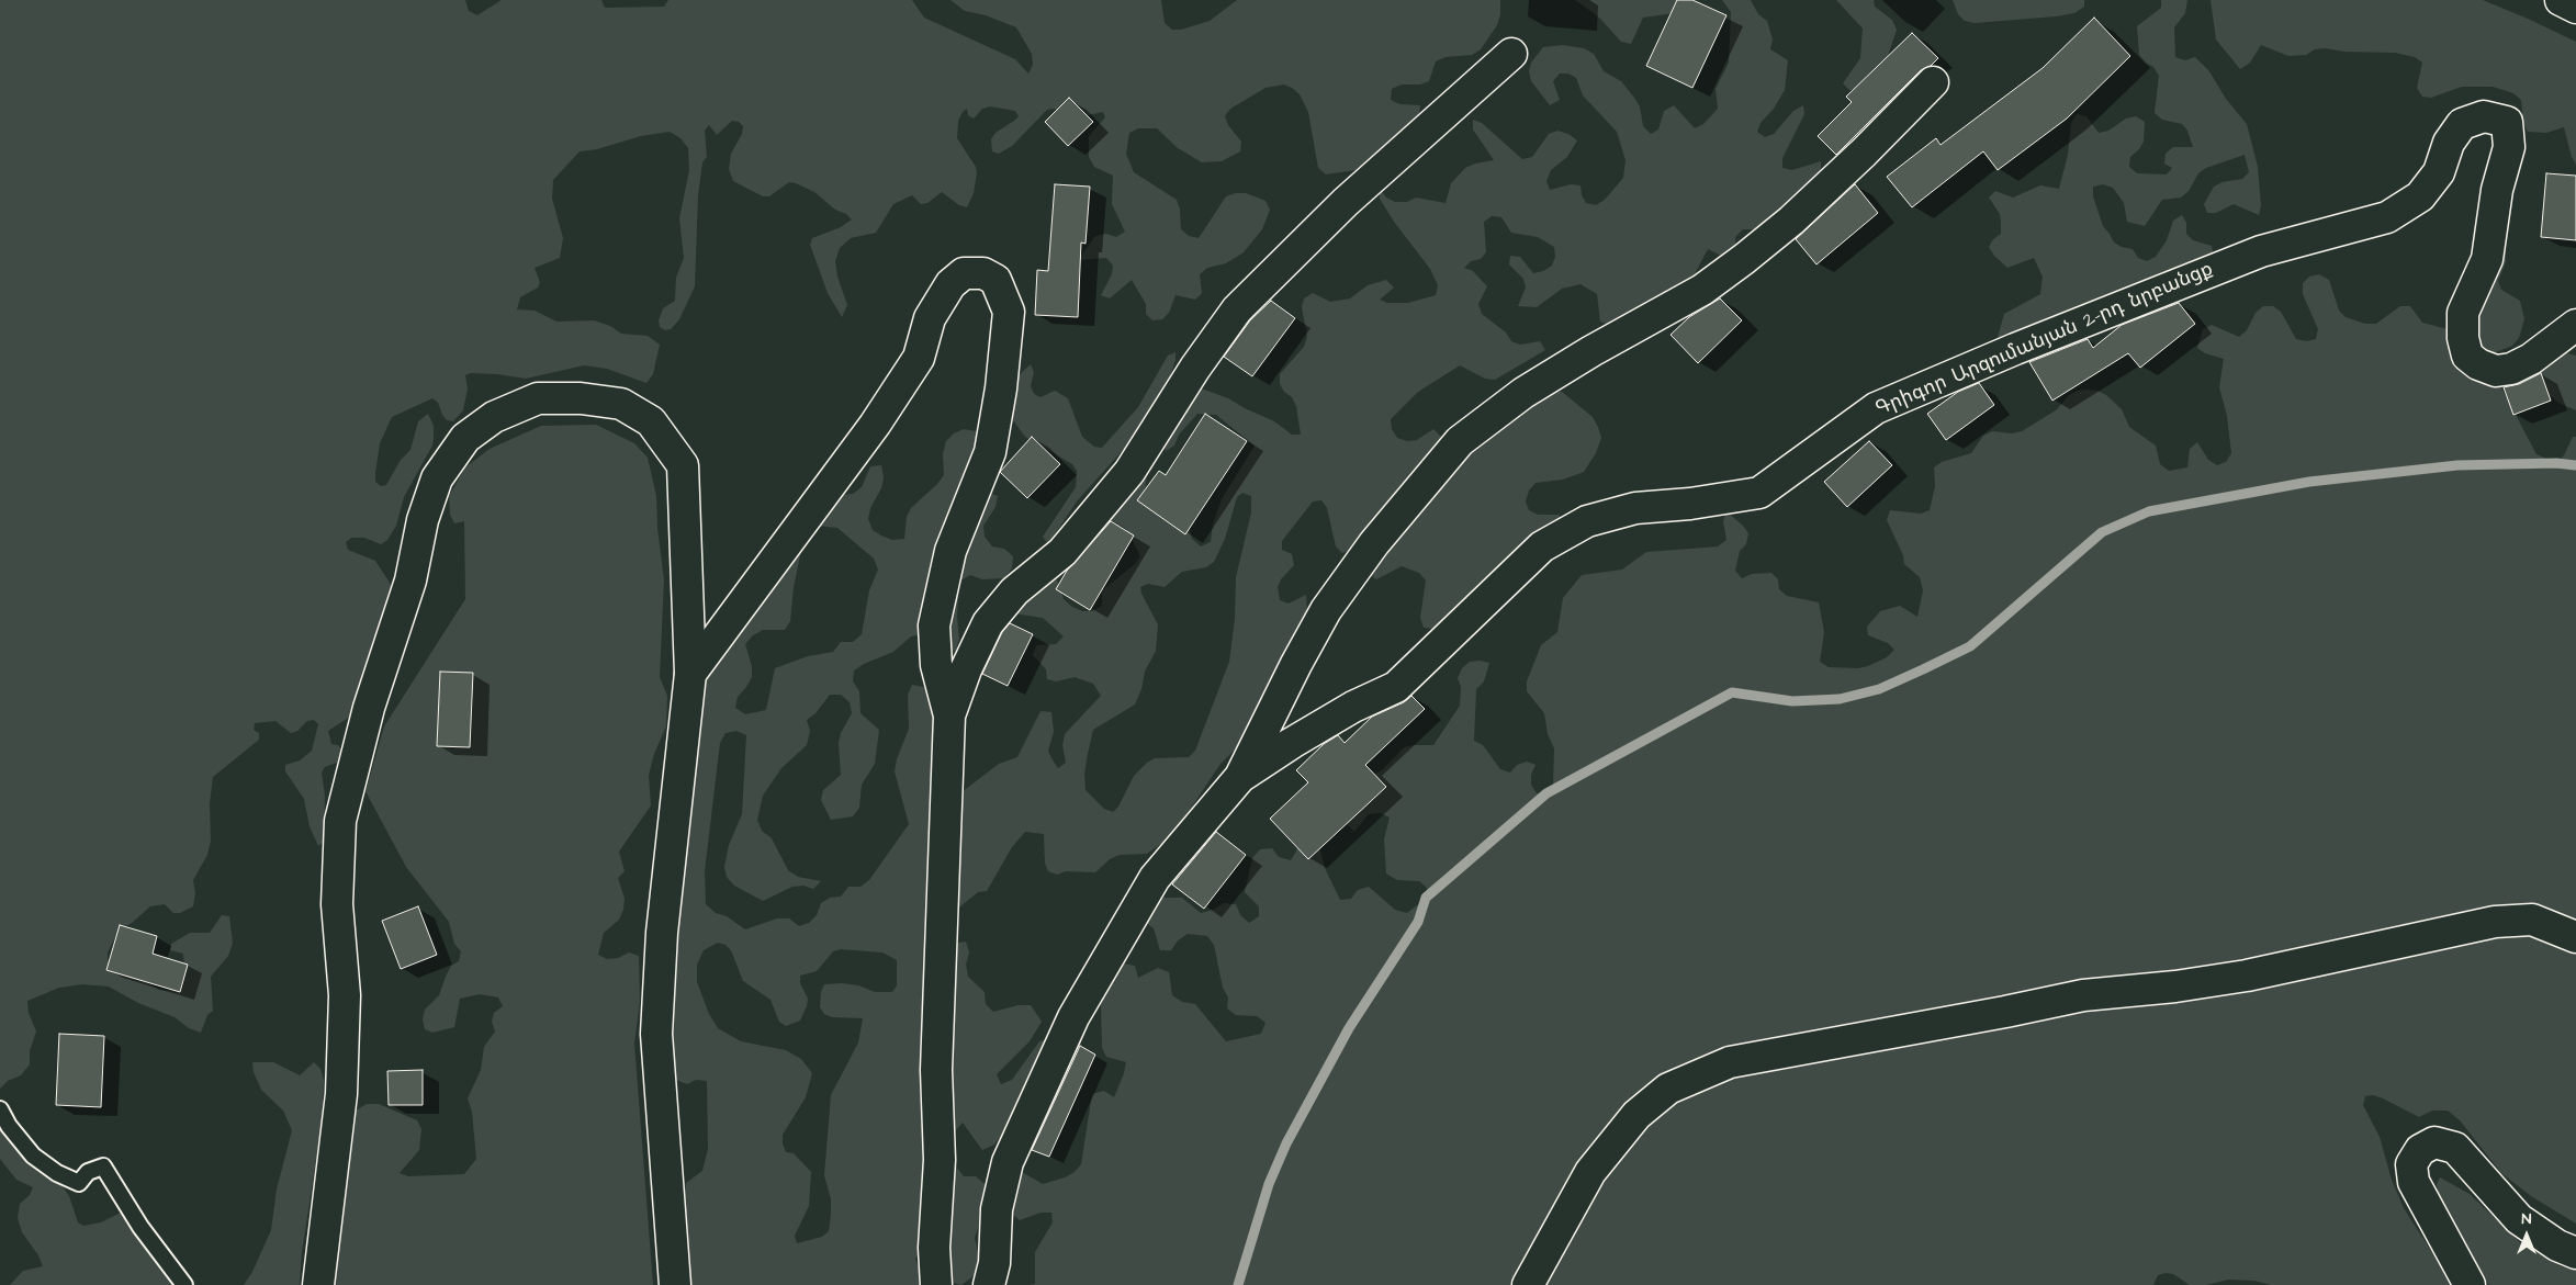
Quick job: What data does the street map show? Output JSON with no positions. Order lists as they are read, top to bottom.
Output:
{
  "streets": {
    "street": ["Գրիգոր Արզումանյան 2-րդ նրբանցք"]
  },
  "north": "top"
}
